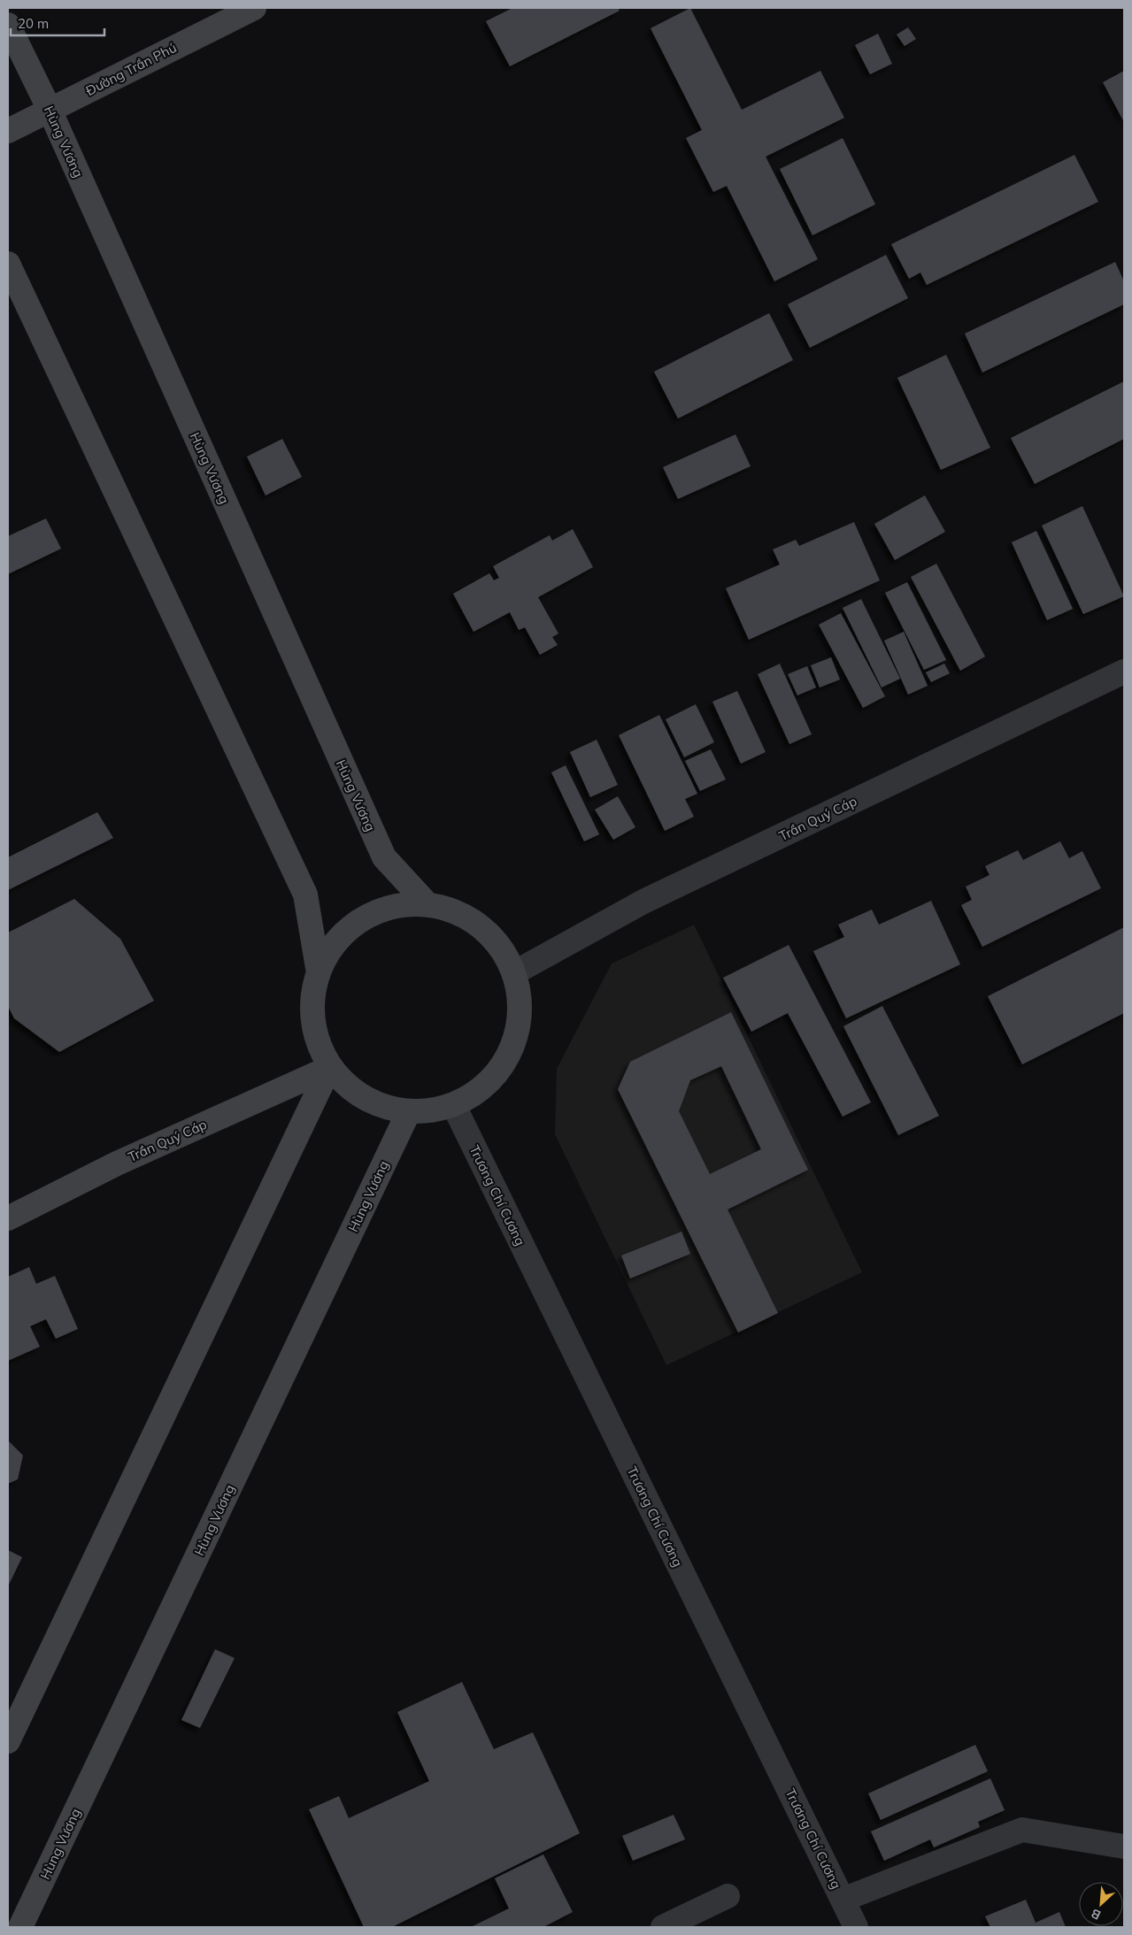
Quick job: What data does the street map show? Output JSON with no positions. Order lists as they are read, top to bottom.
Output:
{
  "streets": {
    "main road": ["Đường Trần Phú", "Hùng Vương", "Trần Quý Cáp"],
    "street": ["Trương Chí Cương"]
  },
  "crossings": [
    ["Đường Trần Phú", "Hùng Vương"]
  ],
  "scale_bar": "20 m",
  "north": "bottom left"
}
